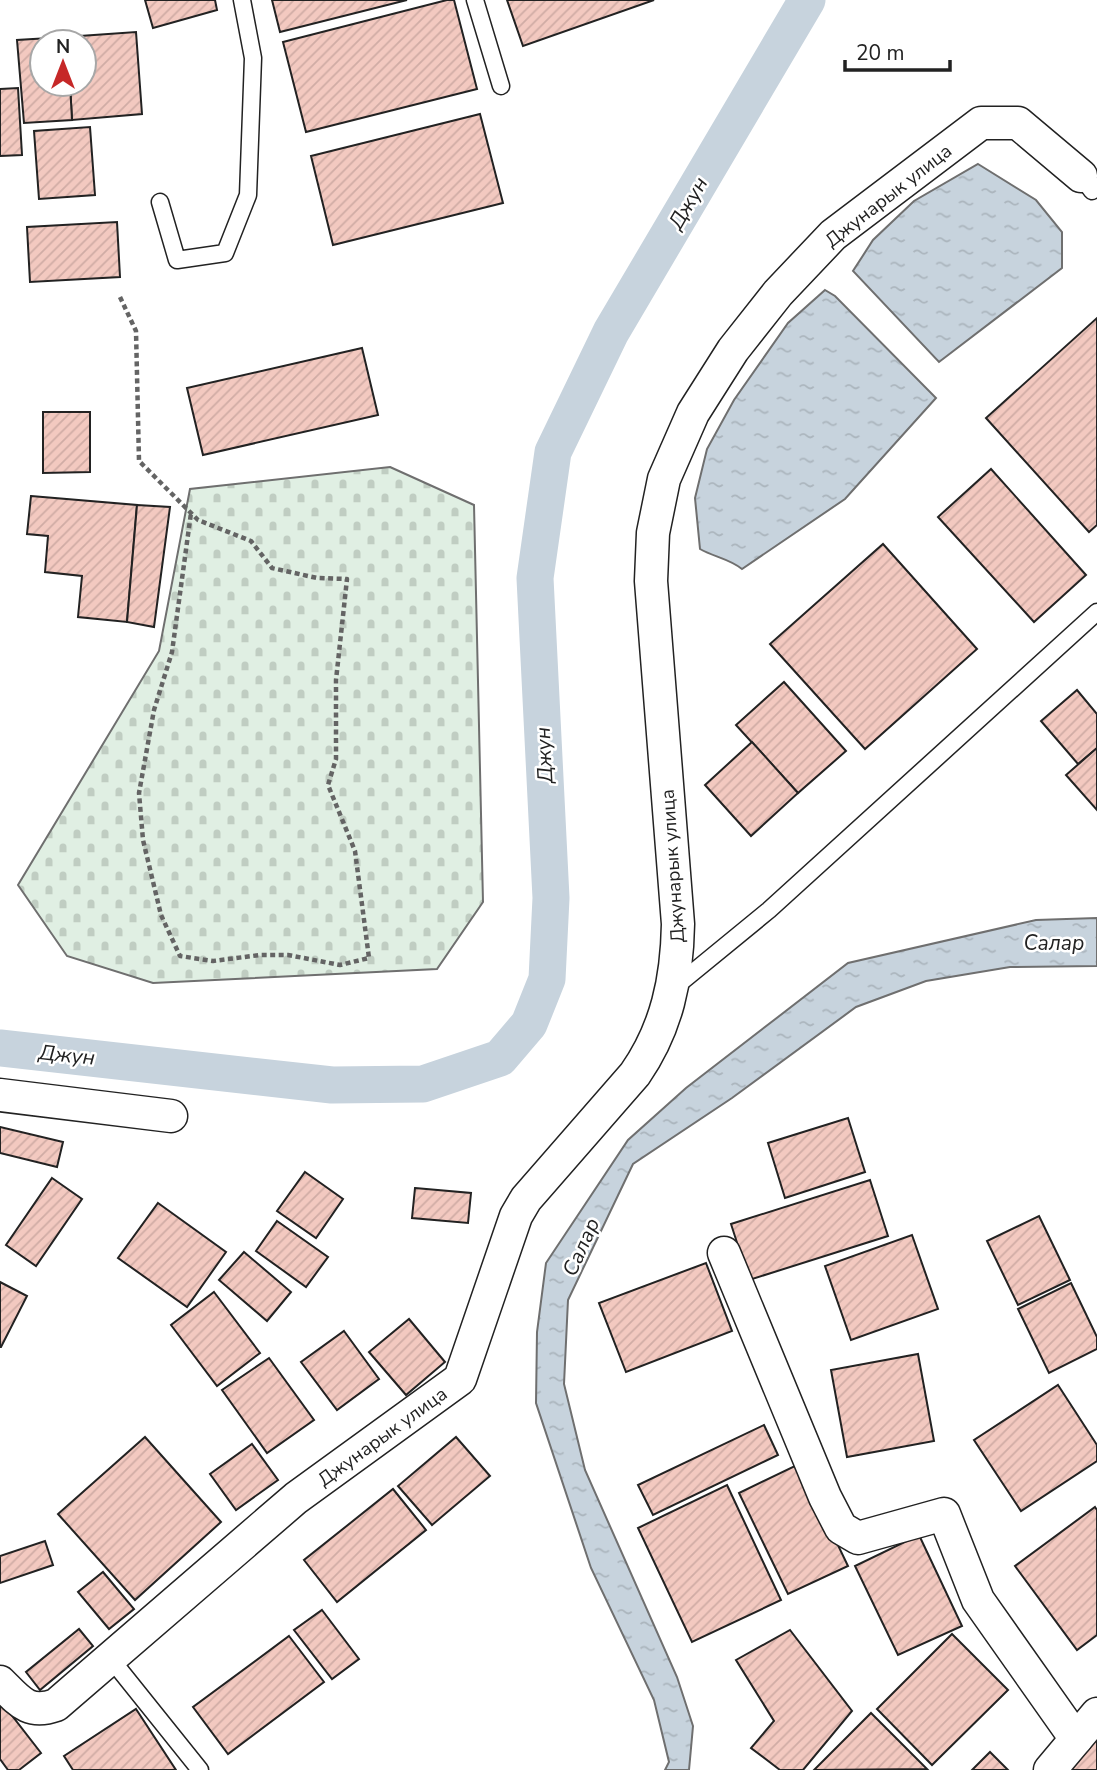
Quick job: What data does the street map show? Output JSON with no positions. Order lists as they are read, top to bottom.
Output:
{
  "streets": {
    "street": ["Джунарык улица"]
  },
  "water": ["Джун", "Салар"],
  "scale_bar": "20 m",
  "north": "top"
}
